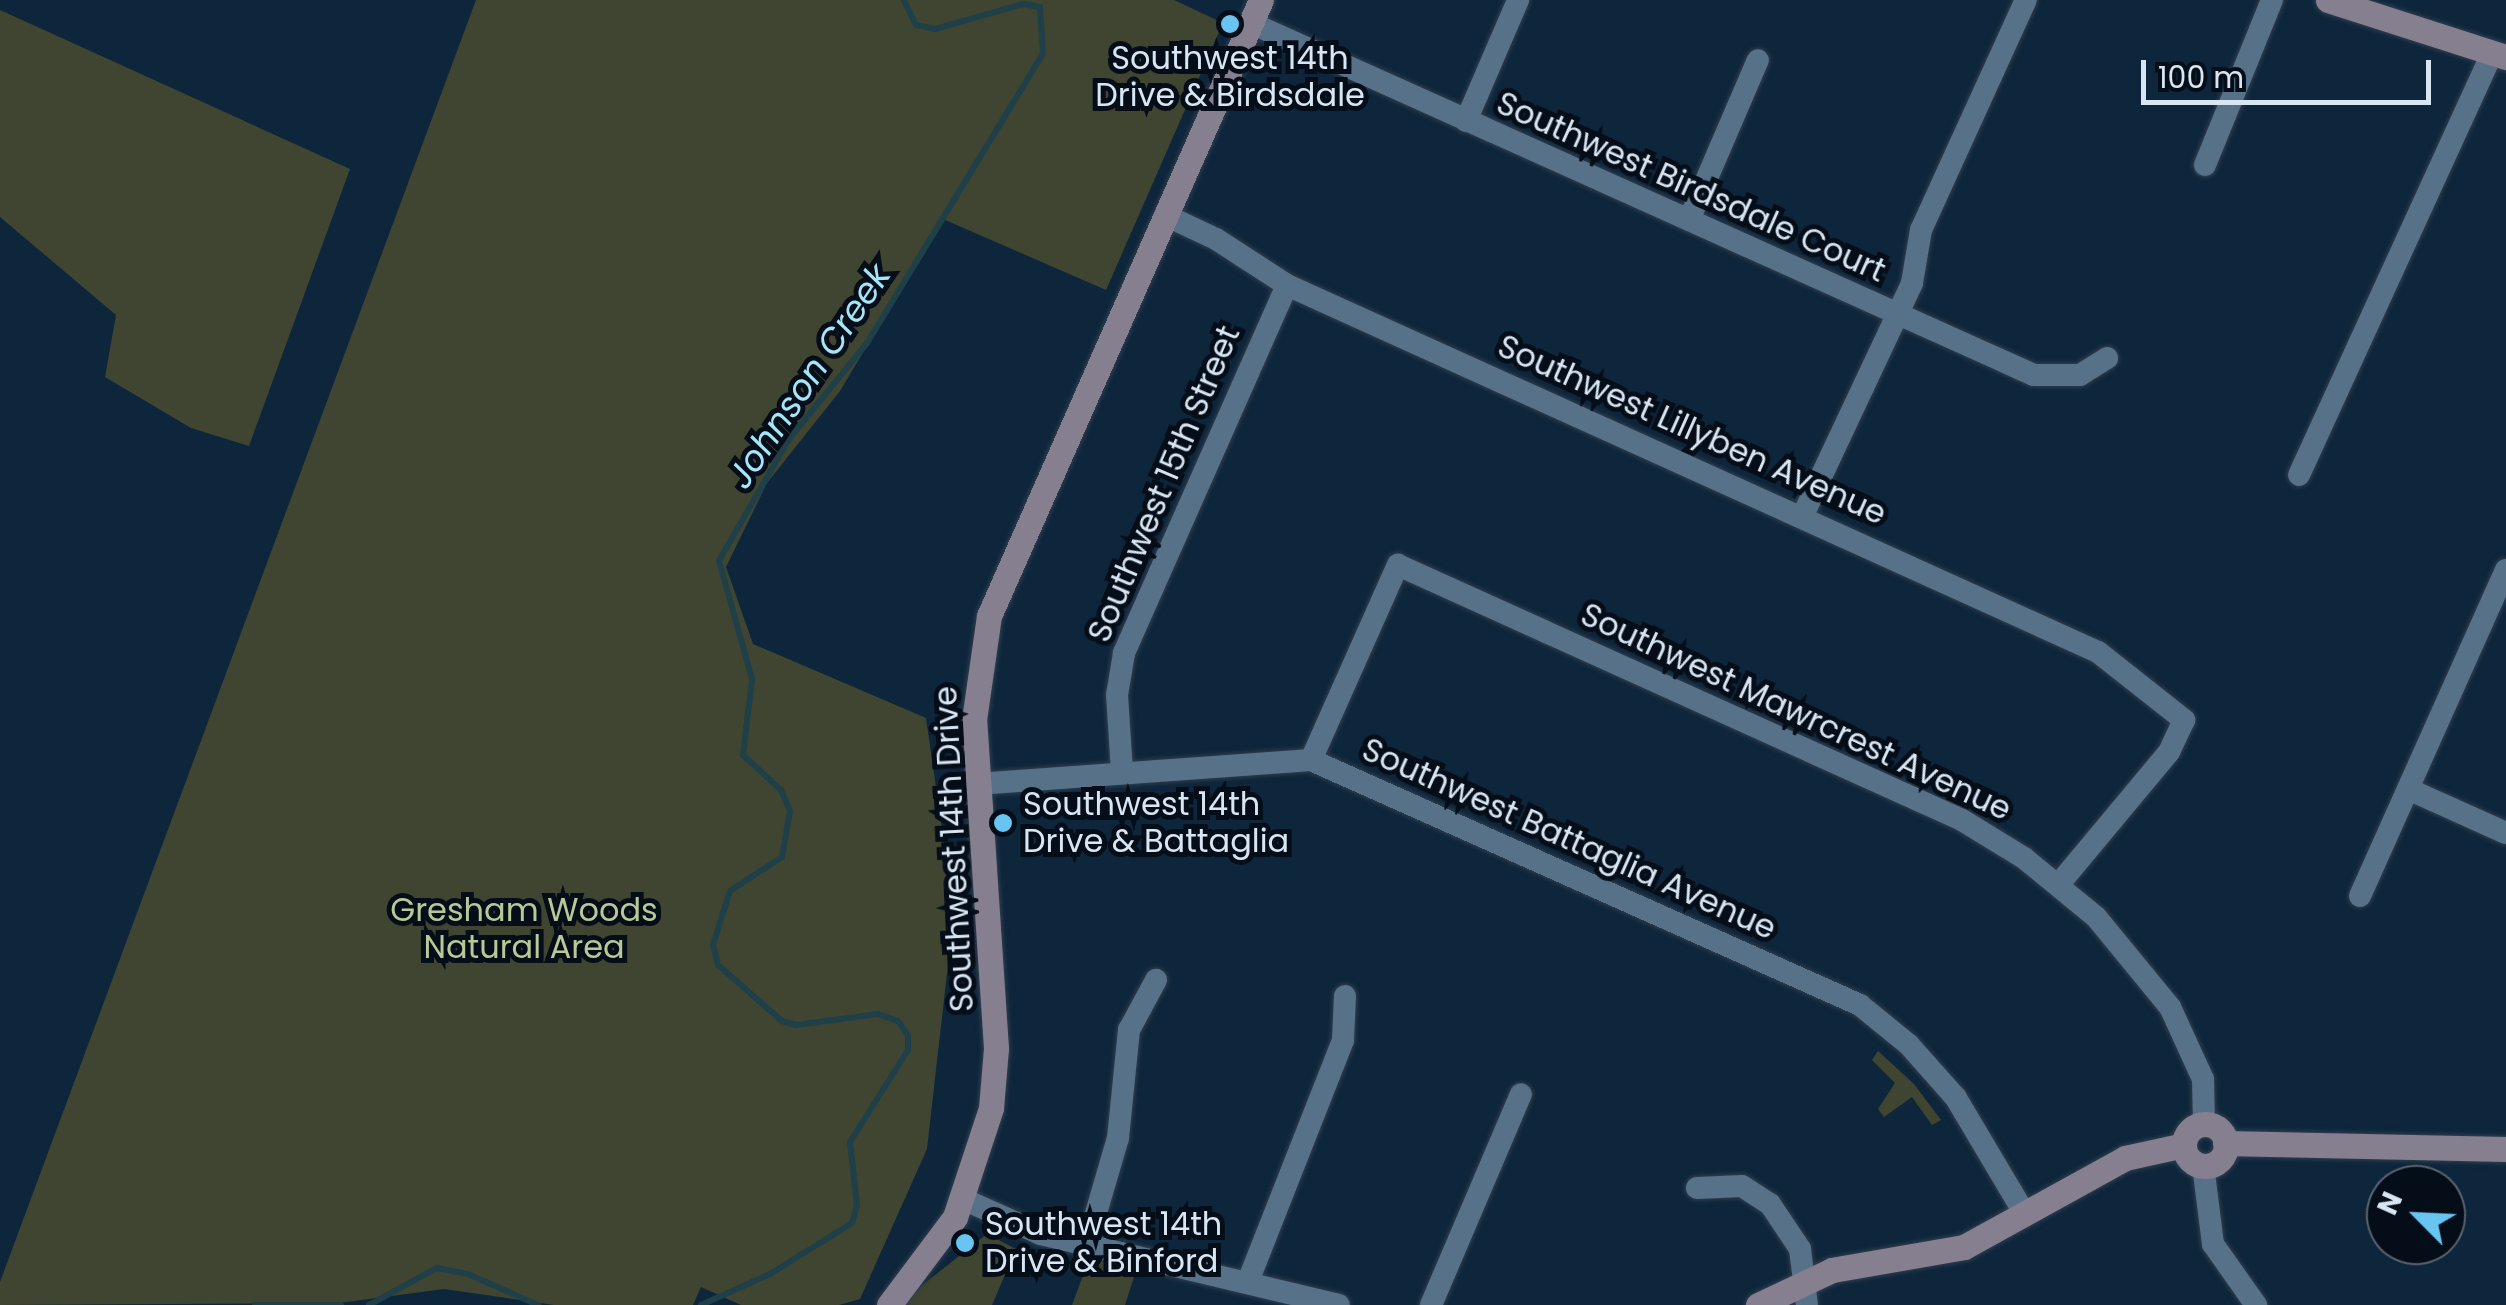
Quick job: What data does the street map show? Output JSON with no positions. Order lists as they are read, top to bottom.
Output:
{
  "streets": {
    "street": [
      "Southwest Birdsdale Court",
      "Southwest Lillyben Avenue",
      "Southwest 15th Street",
      "Southwest Mawrcrest Avenue",
      "Southwest Battaglia Avenue",
      "Southwest 14th Drive"
    ]
  },
  "crossings": [
    ["Southwest Birdsdale Court", "Southwest 14th Drive"],
    ["Southwest Lillyben Avenue", "Southwest 15th Street"],
    ["Southwest Lillyben Avenue", "Southwest Mawrcrest Avenue"],
    ["Southwest Lillyben Avenue", "Southwest 14th Drive"],
    ["Southwest 15th Street", "Southwest Battaglia Avenue"],
    ["Southwest Mawrcrest Avenue", "Southwest Battaglia Avenue"],
    ["Southwest Battaglia Avenue", "Southwest 14th Drive"]
  ],
  "water": ["Johnson Creek"],
  "parks": ["Gresham Woods Natural Area"],
  "places": ["Southwest 14th Drive & Birdsdale", "Southwest 14th Drive & Battaglia", "Southwest 14th Drive & Binford"],
  "scale_bar": "100 m",
  "north": "top left"
}
